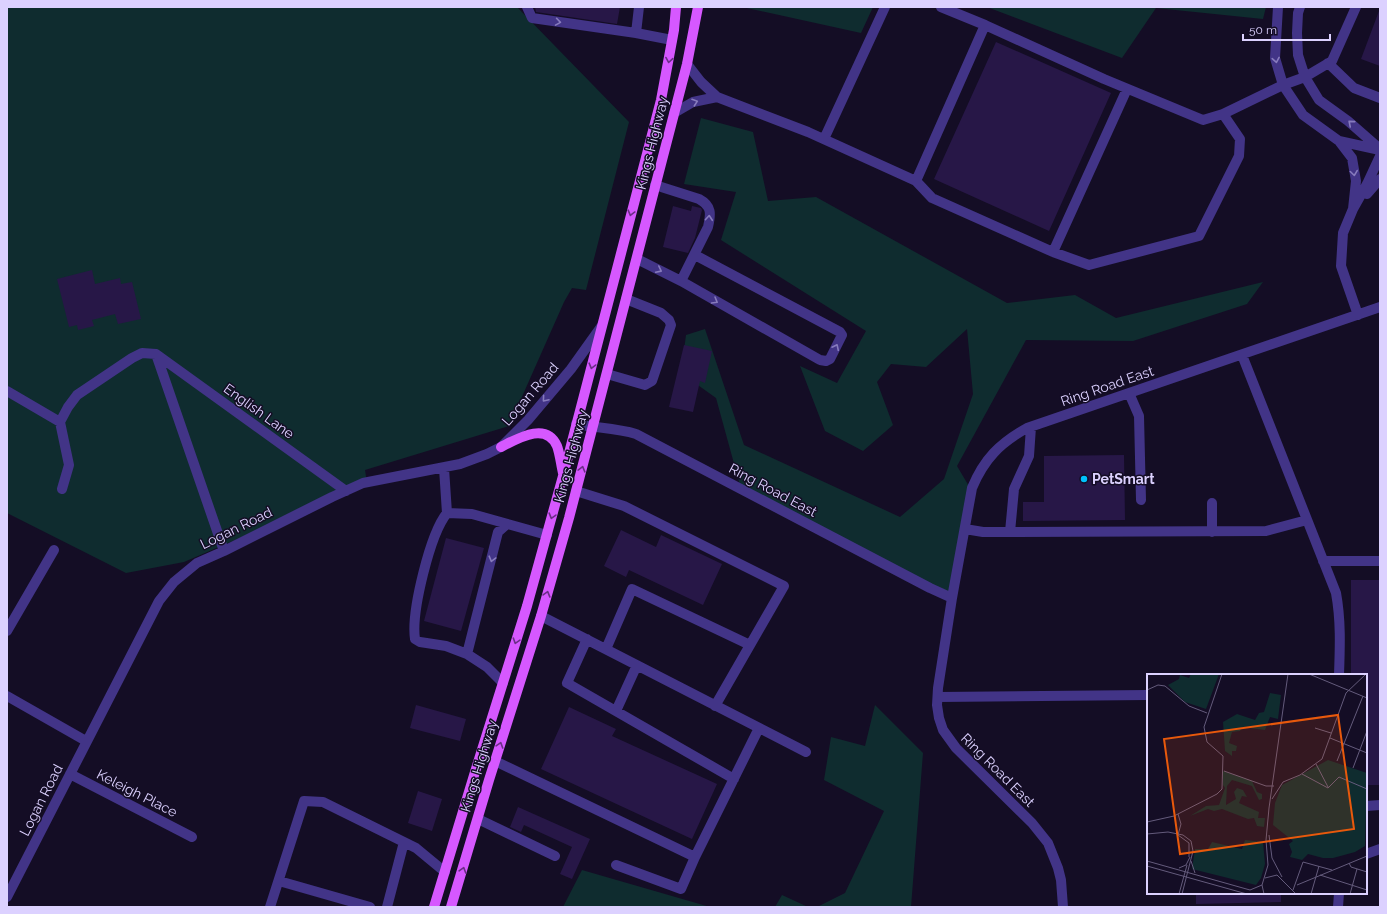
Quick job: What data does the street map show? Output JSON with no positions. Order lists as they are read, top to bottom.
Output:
{
  "streets": {
    "main road": ["Kings Highway"],
    "street": [
      "Ring Road East",
      "Logan Road",
      "English Lane",
      "Keleigh Place"
    ]
  },
  "crossings": [
    ["Kings Highway", "Ring Road East"],
    ["Kings Highway", "Logan Road"],
    ["Logan Road", "English Lane"],
    ["Logan Road", "Keleigh Place"]
  ],
  "places": ["PetSmart"],
  "scale_bar": "50 m"
}
